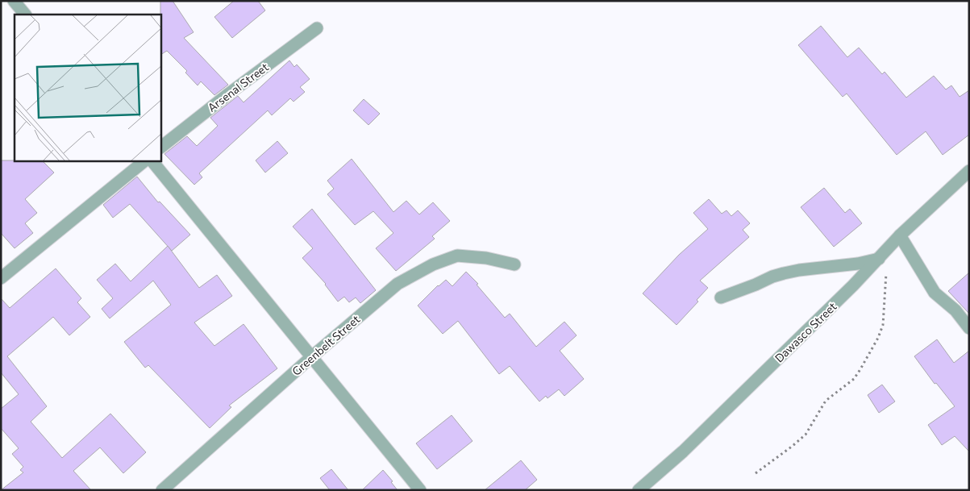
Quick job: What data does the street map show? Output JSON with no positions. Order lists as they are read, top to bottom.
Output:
{
  "streets": {
    "street": ["Arsenal Street", "Dawasco Street", "Greenbelt Street"]
  }
}
